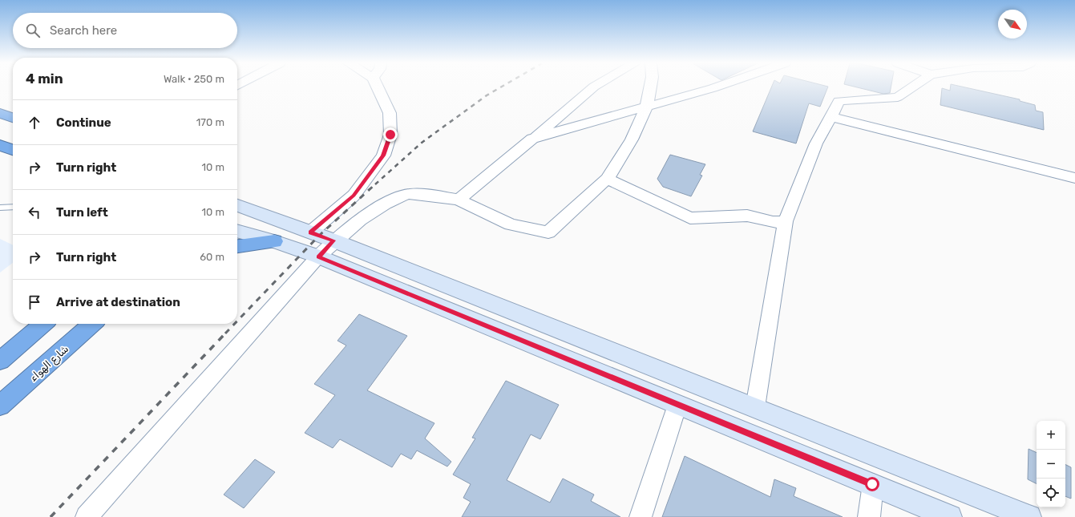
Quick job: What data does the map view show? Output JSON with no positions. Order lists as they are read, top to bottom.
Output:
{
  "streets": {
    "highway": ["شارع الهواء"]
  },
  "north": "bottom right",
  "page": {
    "search": "Search here",
    "heading": ["4 min", "Walk · 250 m"],
    "list": [
      ["Continue", "170 m"],
      ["Turn right", "10 m"],
      ["Turn left", "10 m"],
      ["Turn right", "60 m"],
      "Arrive at destination"
    ],
    "map_buttons": ["+", "−"]
  }
}
